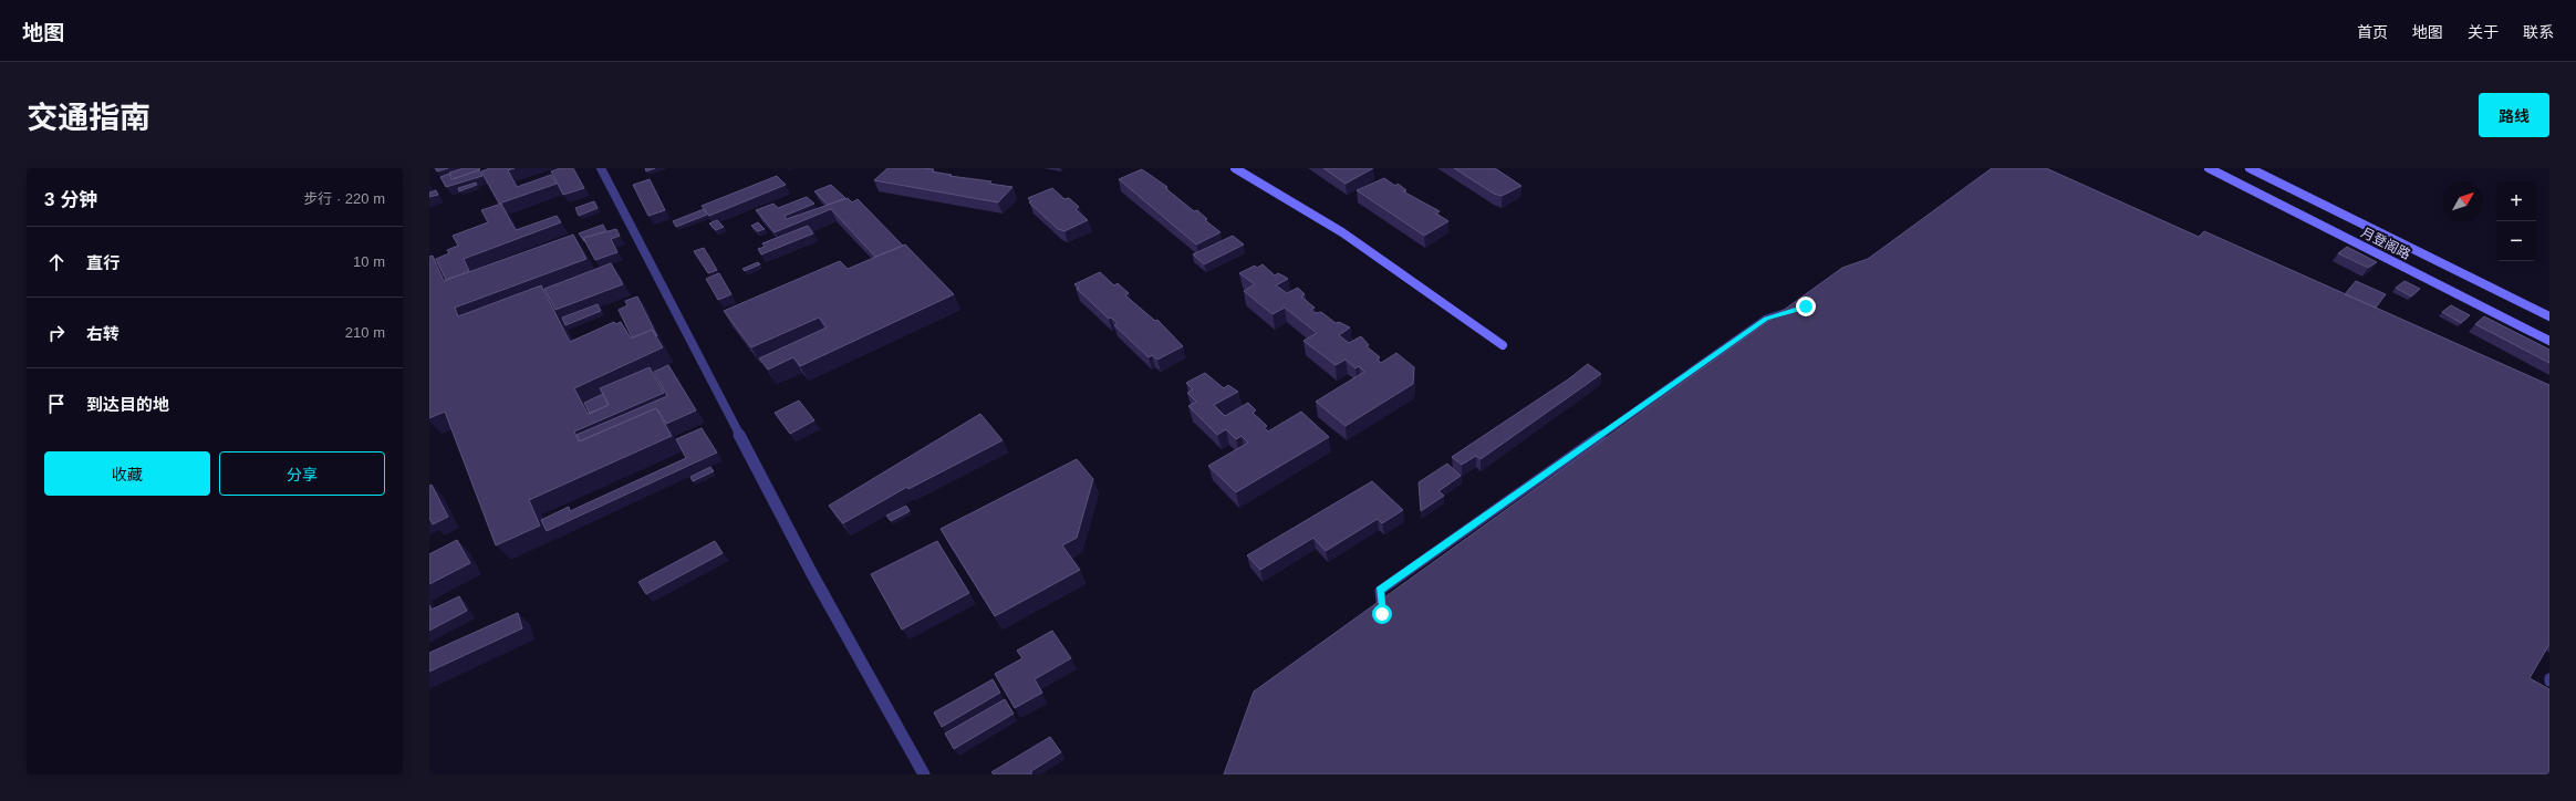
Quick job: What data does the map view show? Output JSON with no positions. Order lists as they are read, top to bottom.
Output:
{
  "streets": {
    "main road": ["月登阁路"]
  },
  "north": "top right",
  "page": {
    "header": "地图",
    "nav": [
      "首页",
      "地图",
      "关于",
      "联系"
    ],
    "title": "交通指南",
    "buttons": [
      "路线",
      ["收藏", "分享"]
    ],
    "heading": ["3 分钟", "步行 · 220 m"],
    "map_buttons": ["+", "−"],
    "list": [
      ["直行", "10 m"],
      ["右转", "210 m"],
      "到达目的地"
    ]
  }
}
